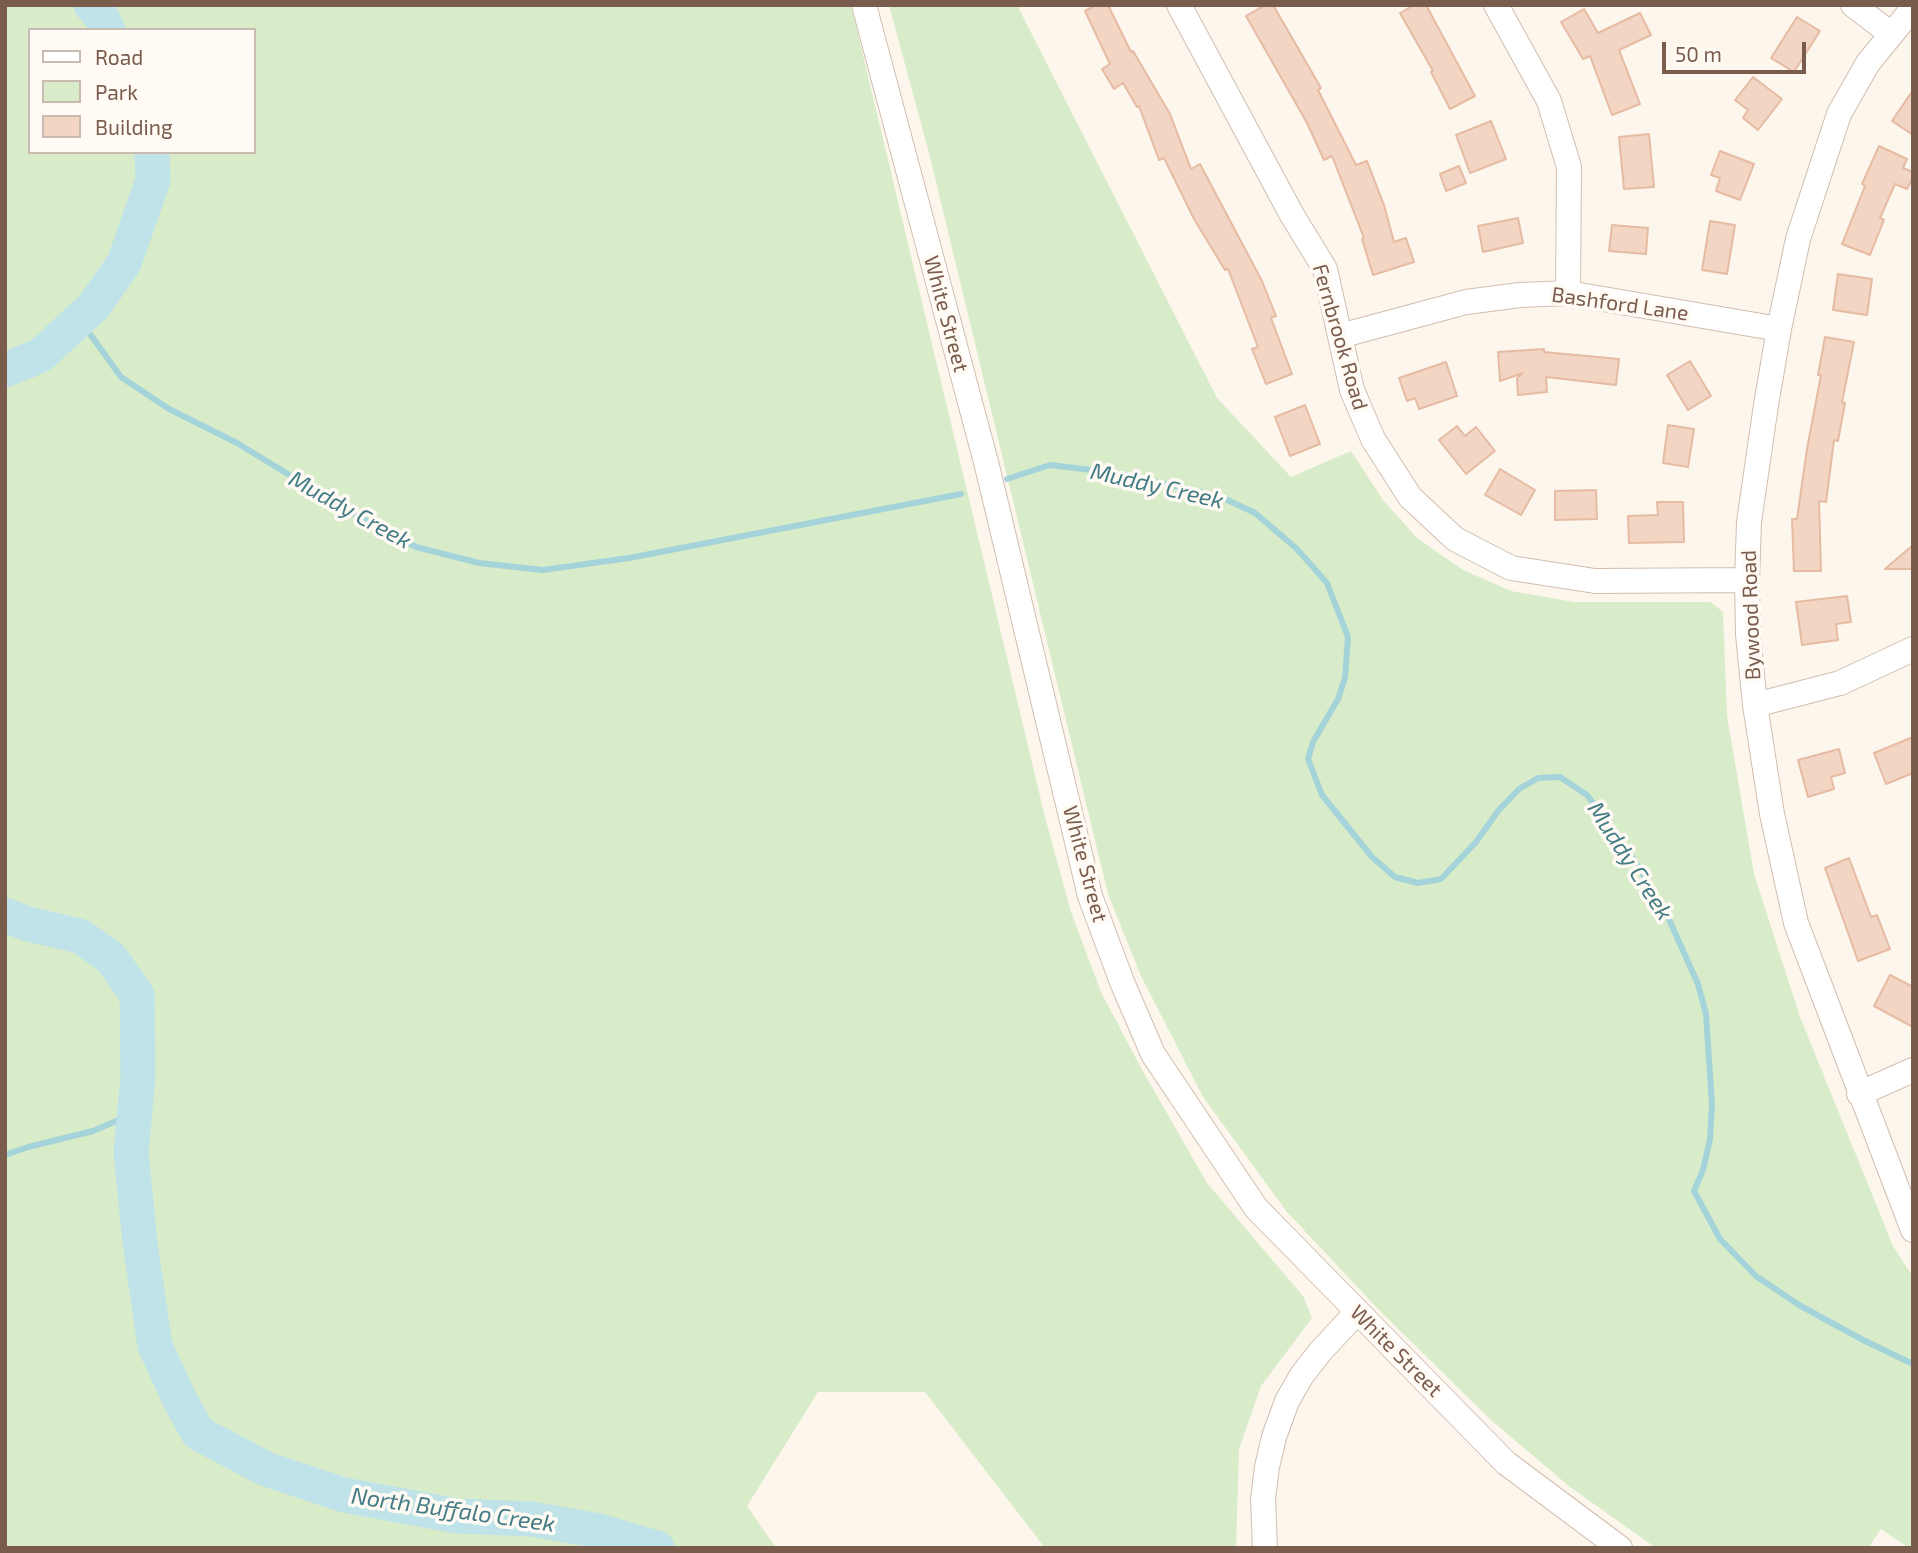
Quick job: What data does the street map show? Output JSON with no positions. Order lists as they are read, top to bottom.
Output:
{
  "streets": {
    "street": [
      "Bashford Lane",
      "White Street",
      "Fernbrook Road",
      "Bywood Road"
    ]
  },
  "crossings": [
    ["Bashford Lane", "Fernbrook Road"],
    ["Bashford Lane", "Bywood Road"],
    ["Fernbrook Road", "Bywood Road"]
  ],
  "water": ["Muddy Creek", "North Buffalo Creek"],
  "legend": ["Road", "Park", "Building"],
  "scale_bar": "50 m"
}
